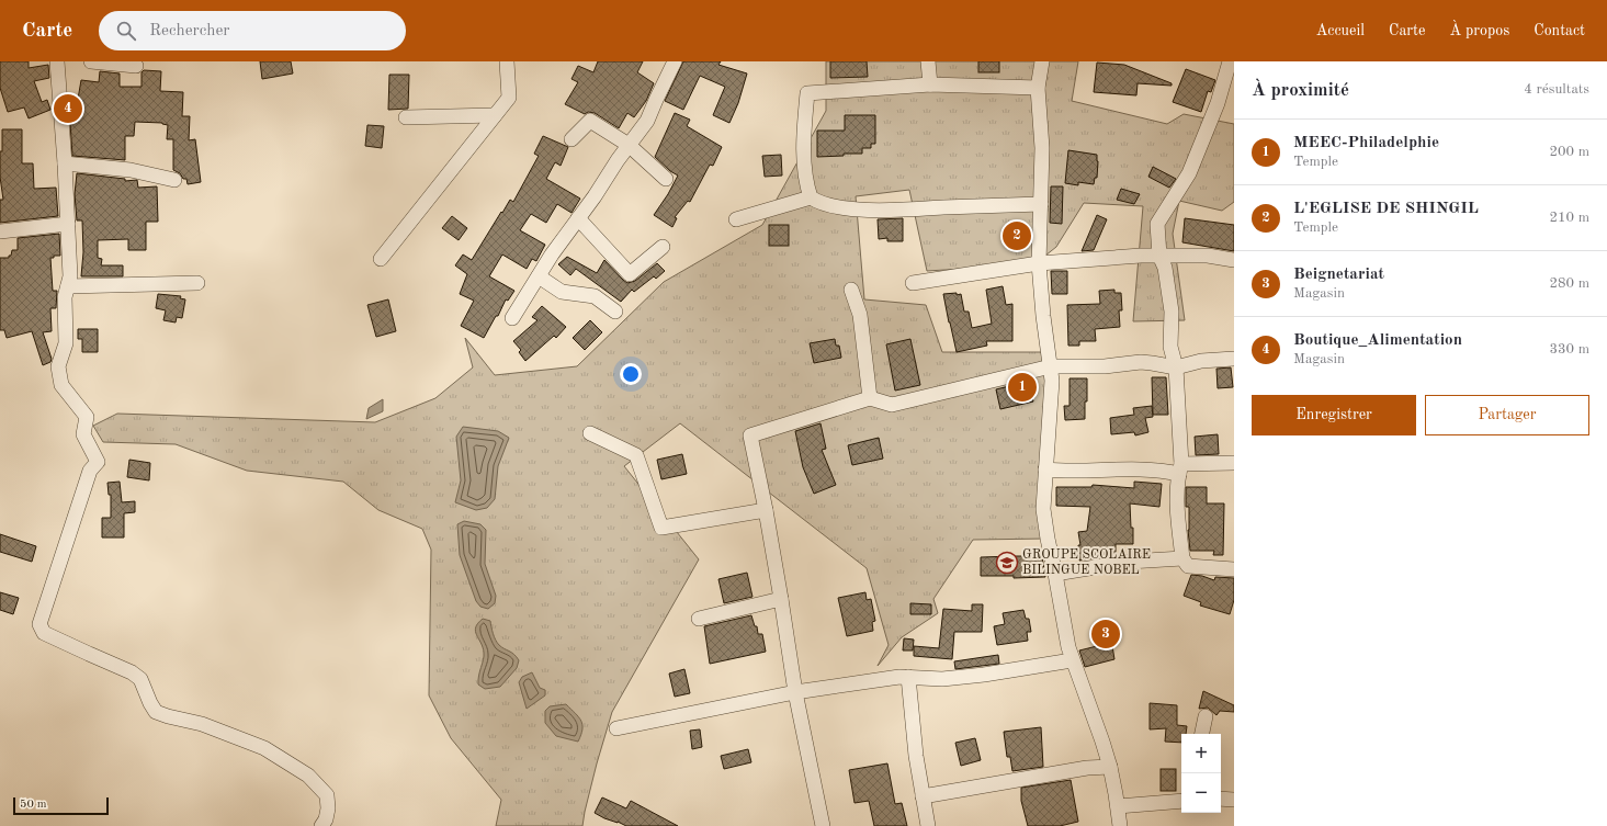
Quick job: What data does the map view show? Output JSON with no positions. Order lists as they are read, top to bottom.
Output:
{
  "places": {
    "school or university": ["GROUPE SCOLAIRE BILINGUE NOBEL"]
  },
  "scale_bar": "50 m",
  "page": {
    "header": "Carte",
    "search": "Rechercher",
    "nav": [
      "Accueil",
      "Carte",
      "À propos",
      "Contact"
    ],
    "heading": ["À proximité", "4 résultats"],
    "pins": [
      "4",
      "2",
      "1",
      "3"
    ],
    "list": [
      {
        "mark": "1",
        "name": "MEEC-Philadelphie",
        "note": "Temple",
        "value": "200 m"
      },
      {
        "mark": "2",
        "name": "L'EGLISE DE SHINGIL",
        "note": "Temple",
        "value": "210 m"
      },
      {
        "mark": "3",
        "name": "Beignetariat",
        "note": "Magasin",
        "value": "280 m"
      },
      {
        "mark": "4",
        "name": "Boutique_Alimentation",
        "note": "Magasin",
        "value": "330 m"
      }
    ],
    "buttons": ["Enregistrer", "Partager"],
    "map_buttons": ["+", "−"],
    "scale": "50 m"
  }
}
